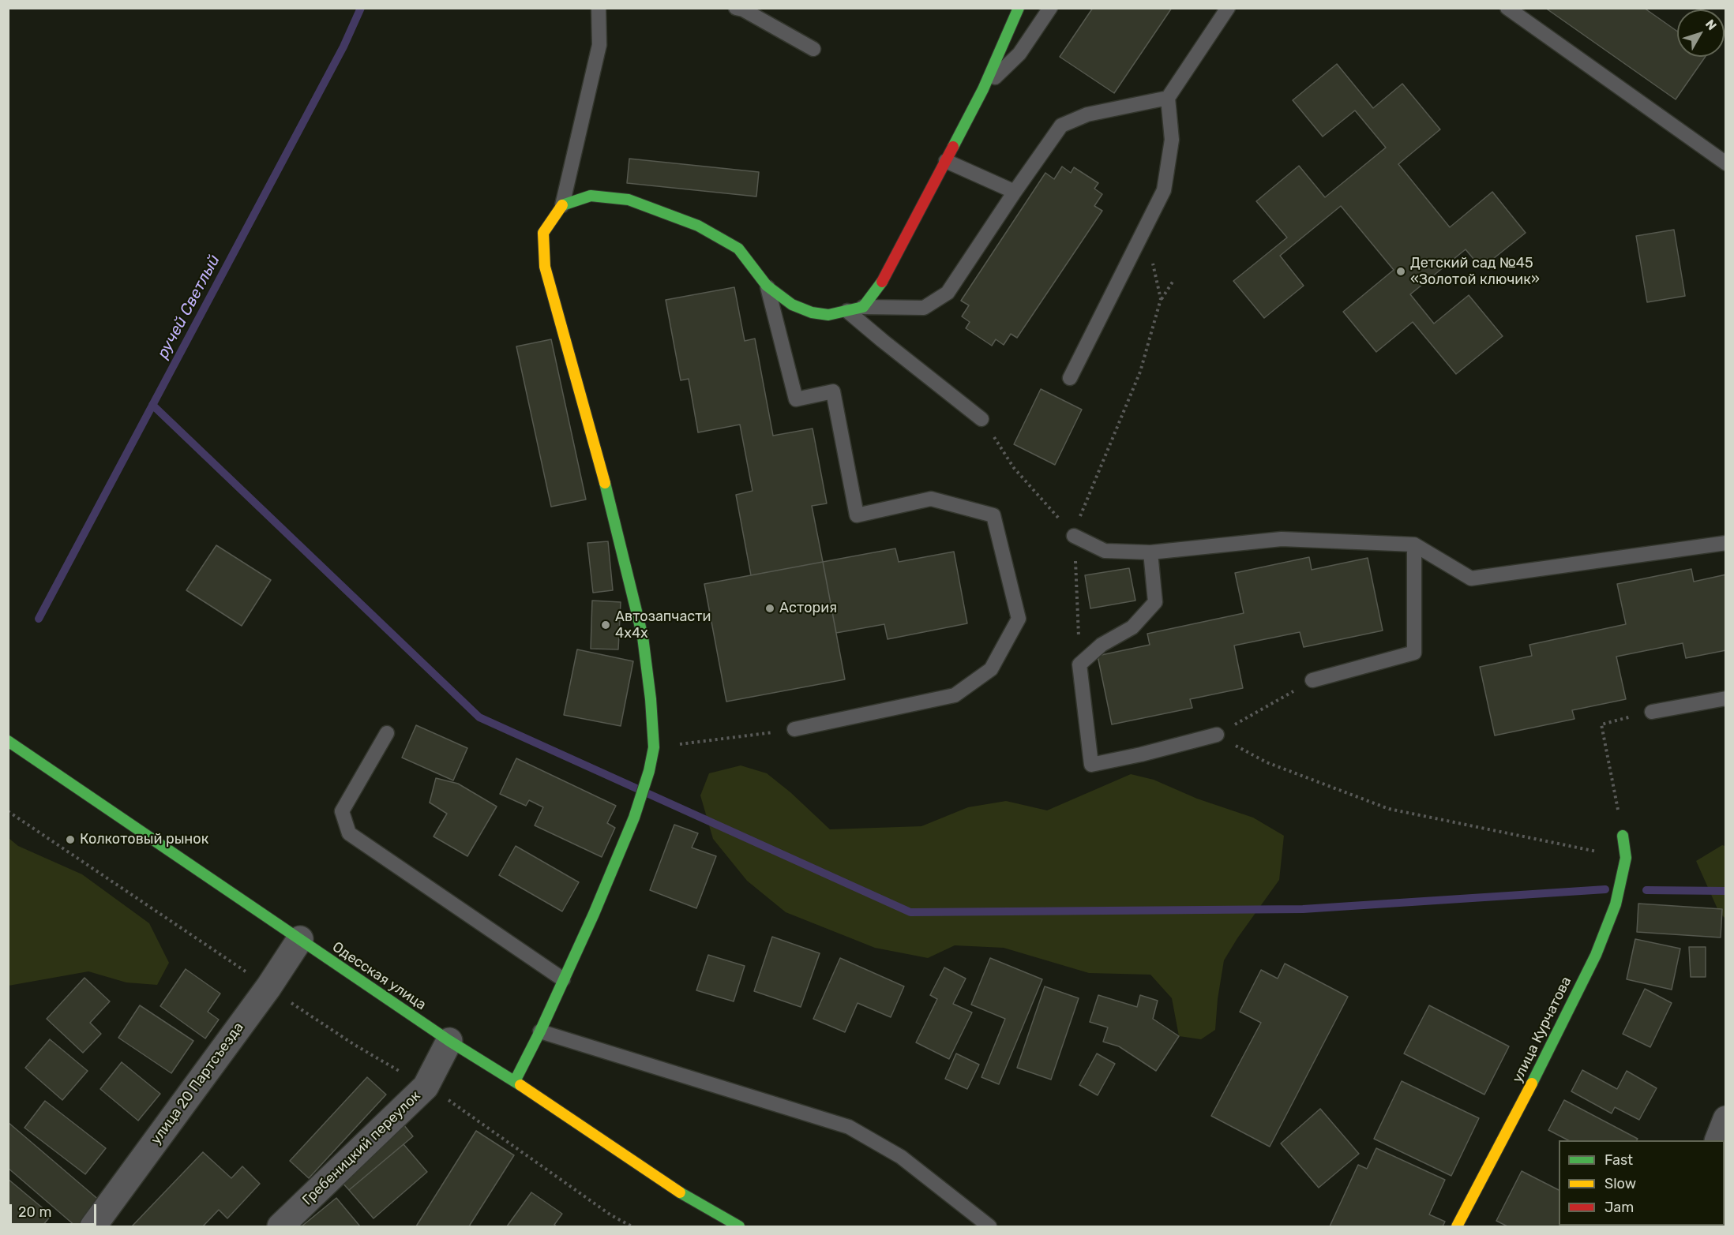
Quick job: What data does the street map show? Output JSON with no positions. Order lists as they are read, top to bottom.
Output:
{
  "streets": {
    "street": [
      "Одесская улица",
      "улица Курчатова",
      "улица 20 Партсъезда",
      "Гребеницкий переулок"
    ]
  },
  "crossings": [
    ["Одесская улица", "улица 20 Партсъезда"],
    ["Одесская улица", "Гребеницкий переулок"]
  ],
  "water": ["ручей Светлый"],
  "places": [
    "Детский сад №45 «Золотой ключик»",
    "Астория",
    "Автозапчасти 4х4х",
    "Колкотовый рынок"
  ],
  "legend": ["Fast", "Slow", "Jam"],
  "scale_bar": "20 m",
  "north": "top right"
}
